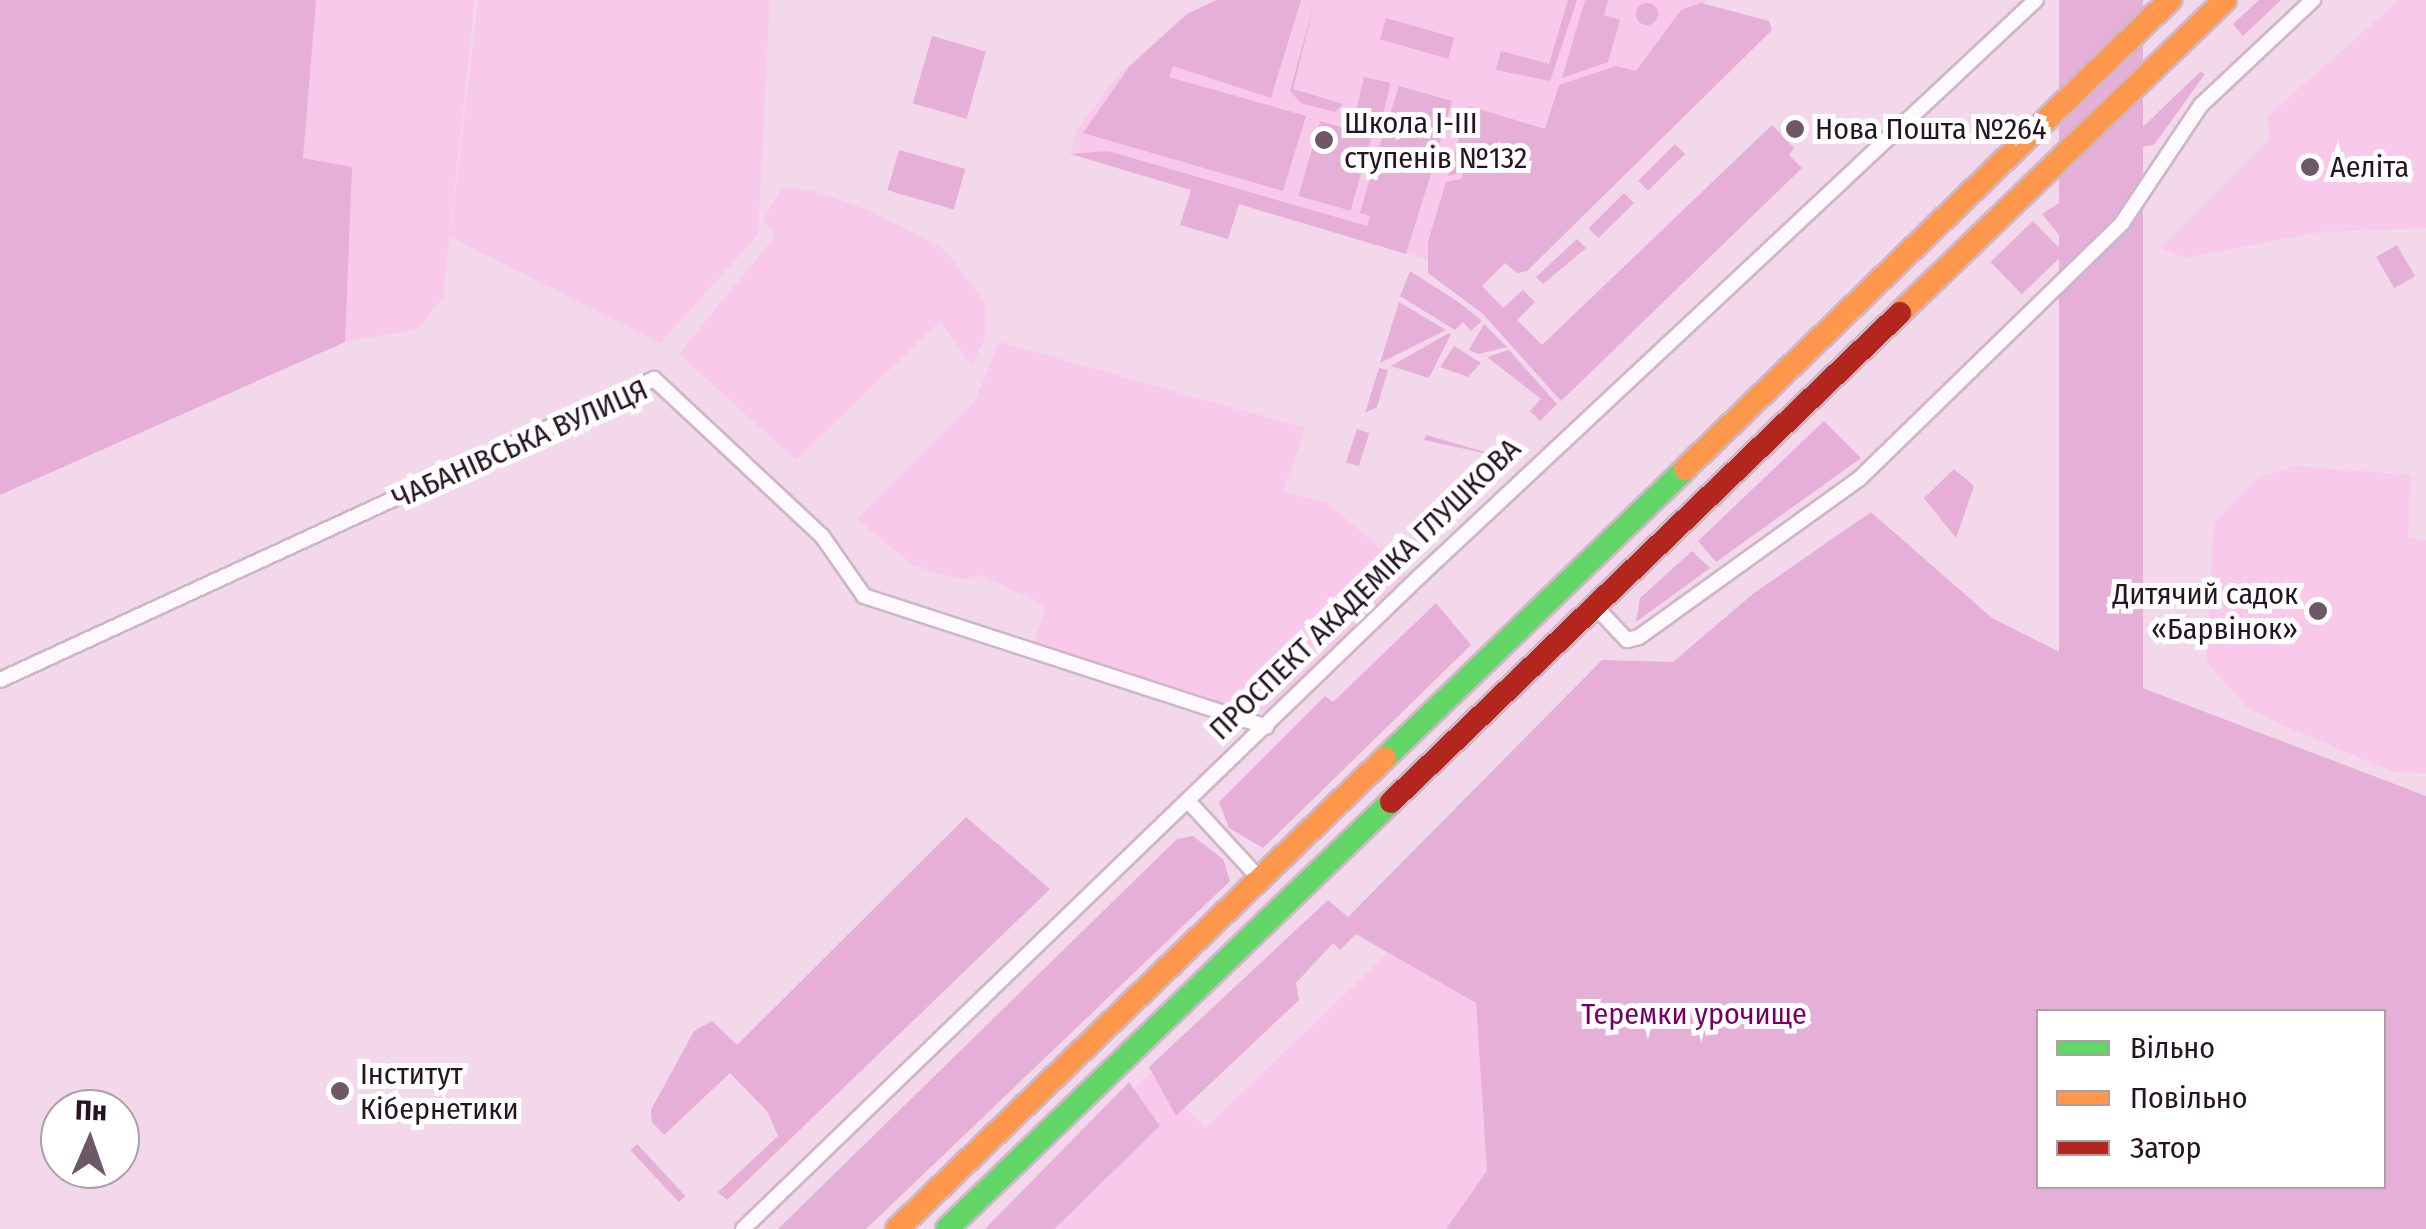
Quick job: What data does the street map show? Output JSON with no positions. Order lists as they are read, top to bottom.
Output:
{
  "streets": {
    "street": ["ЧАБАНІВСЬКА ВУЛИЦЯ", "ПРОСПЕКТ АКАДЕМІКА ГЛУШКОВА"]
  },
  "crossings": [
    ["ЧАБАНІВСЬКА ВУЛИЦЯ", "ПРОСПЕКТ АКАДЕМІКА ГЛУШКОВА"]
  ],
  "parks": ["Теремки урочище"],
  "places": [
    "Нова Пошта №264",
    "Школа І-ІІІ ступенів №132",
    "Аеліта",
    "Дитячий садок «Барвінок»",
    "Інститут Кібернетики"
  ],
  "legend": ["Вільно", "Повільно", "Затор"],
  "north": "top"
}
